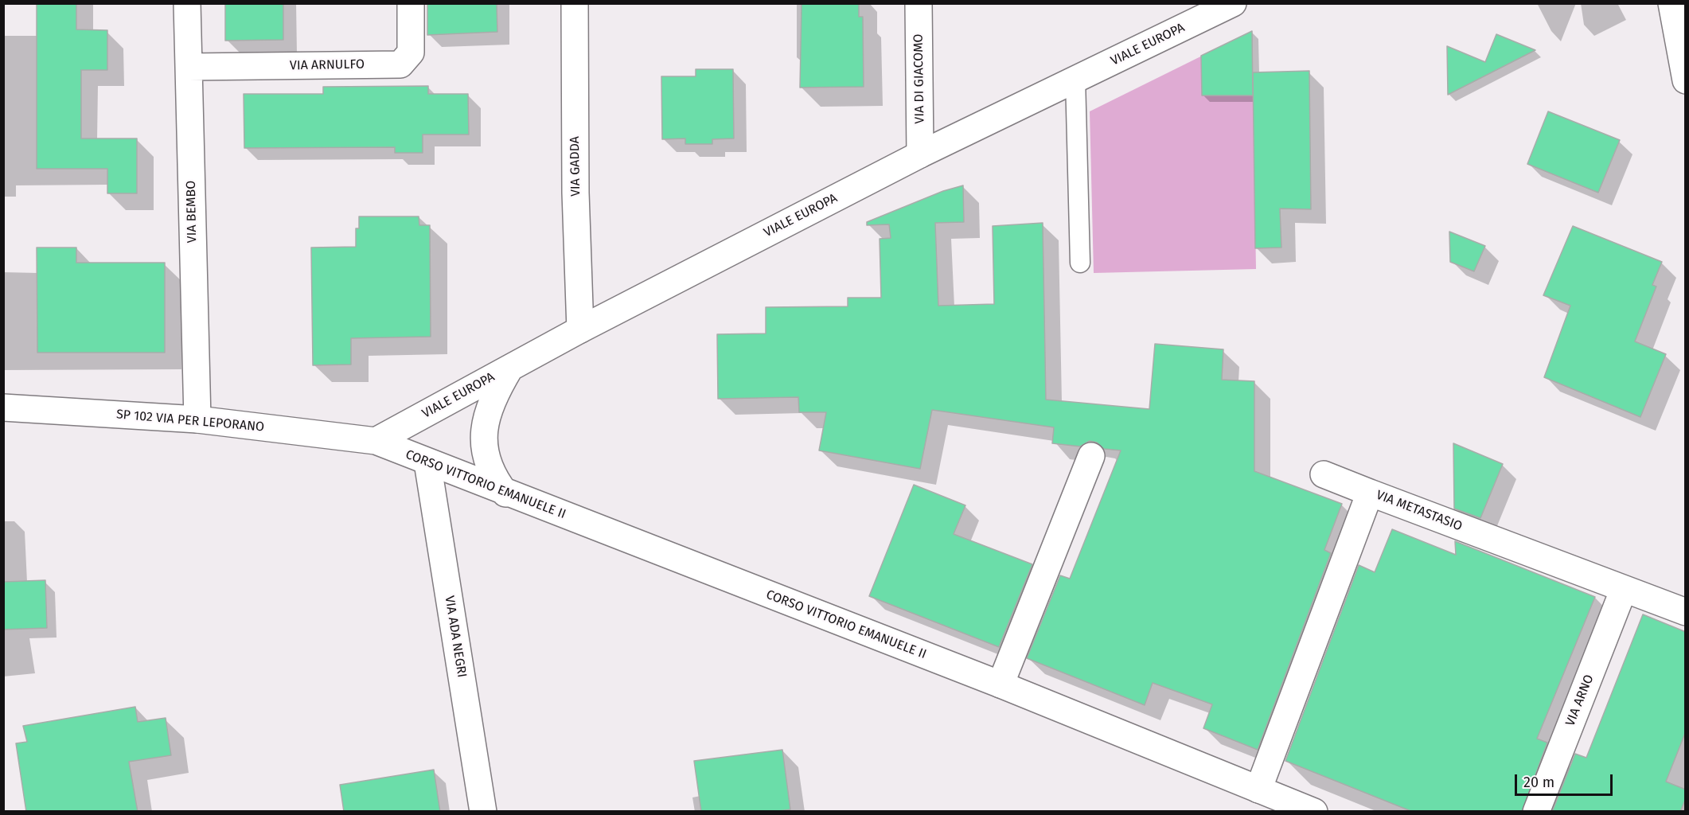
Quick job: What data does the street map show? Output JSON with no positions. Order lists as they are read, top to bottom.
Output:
{
  "streets": {
    "street": [
      "VIALE EUROPA",
      "VIA ARNULFO",
      "VIA DI GIACOMO",
      "VIA GADDA",
      "VIA BEMBO",
      "SP 102 VIA PER LEPORANO",
      "CORSO VITTORIO EMANUELE II",
      "VIA METASTASIO",
      "VIA ADA NEGRI",
      "VIA ARNO"
    ]
  },
  "crossings": [
    ["VIALE EUROPA", "VIA DI GIACOMO"],
    ["VIALE EUROPA", "VIA GADDA"],
    ["VIALE EUROPA", "SP 102 VIA PER LEPORANO"],
    ["VIALE EUROPA", "CORSO VITTORIO EMANUELE II"],
    ["VIA ARNULFO", "VIA BEMBO"],
    ["VIA BEMBO", "SP 102 VIA PER LEPORANO"],
    ["SP 102 VIA PER LEPORANO", "CORSO VITTORIO EMANUELE II"],
    ["CORSO VITTORIO EMANUELE II", "VIA METASTASIO"],
    ["CORSO VITTORIO EMANUELE II", "VIA ADA NEGRI"],
    ["VIA METASTASIO", "VIA ARNO"]
  ],
  "scale_bar": "20 m"
}
